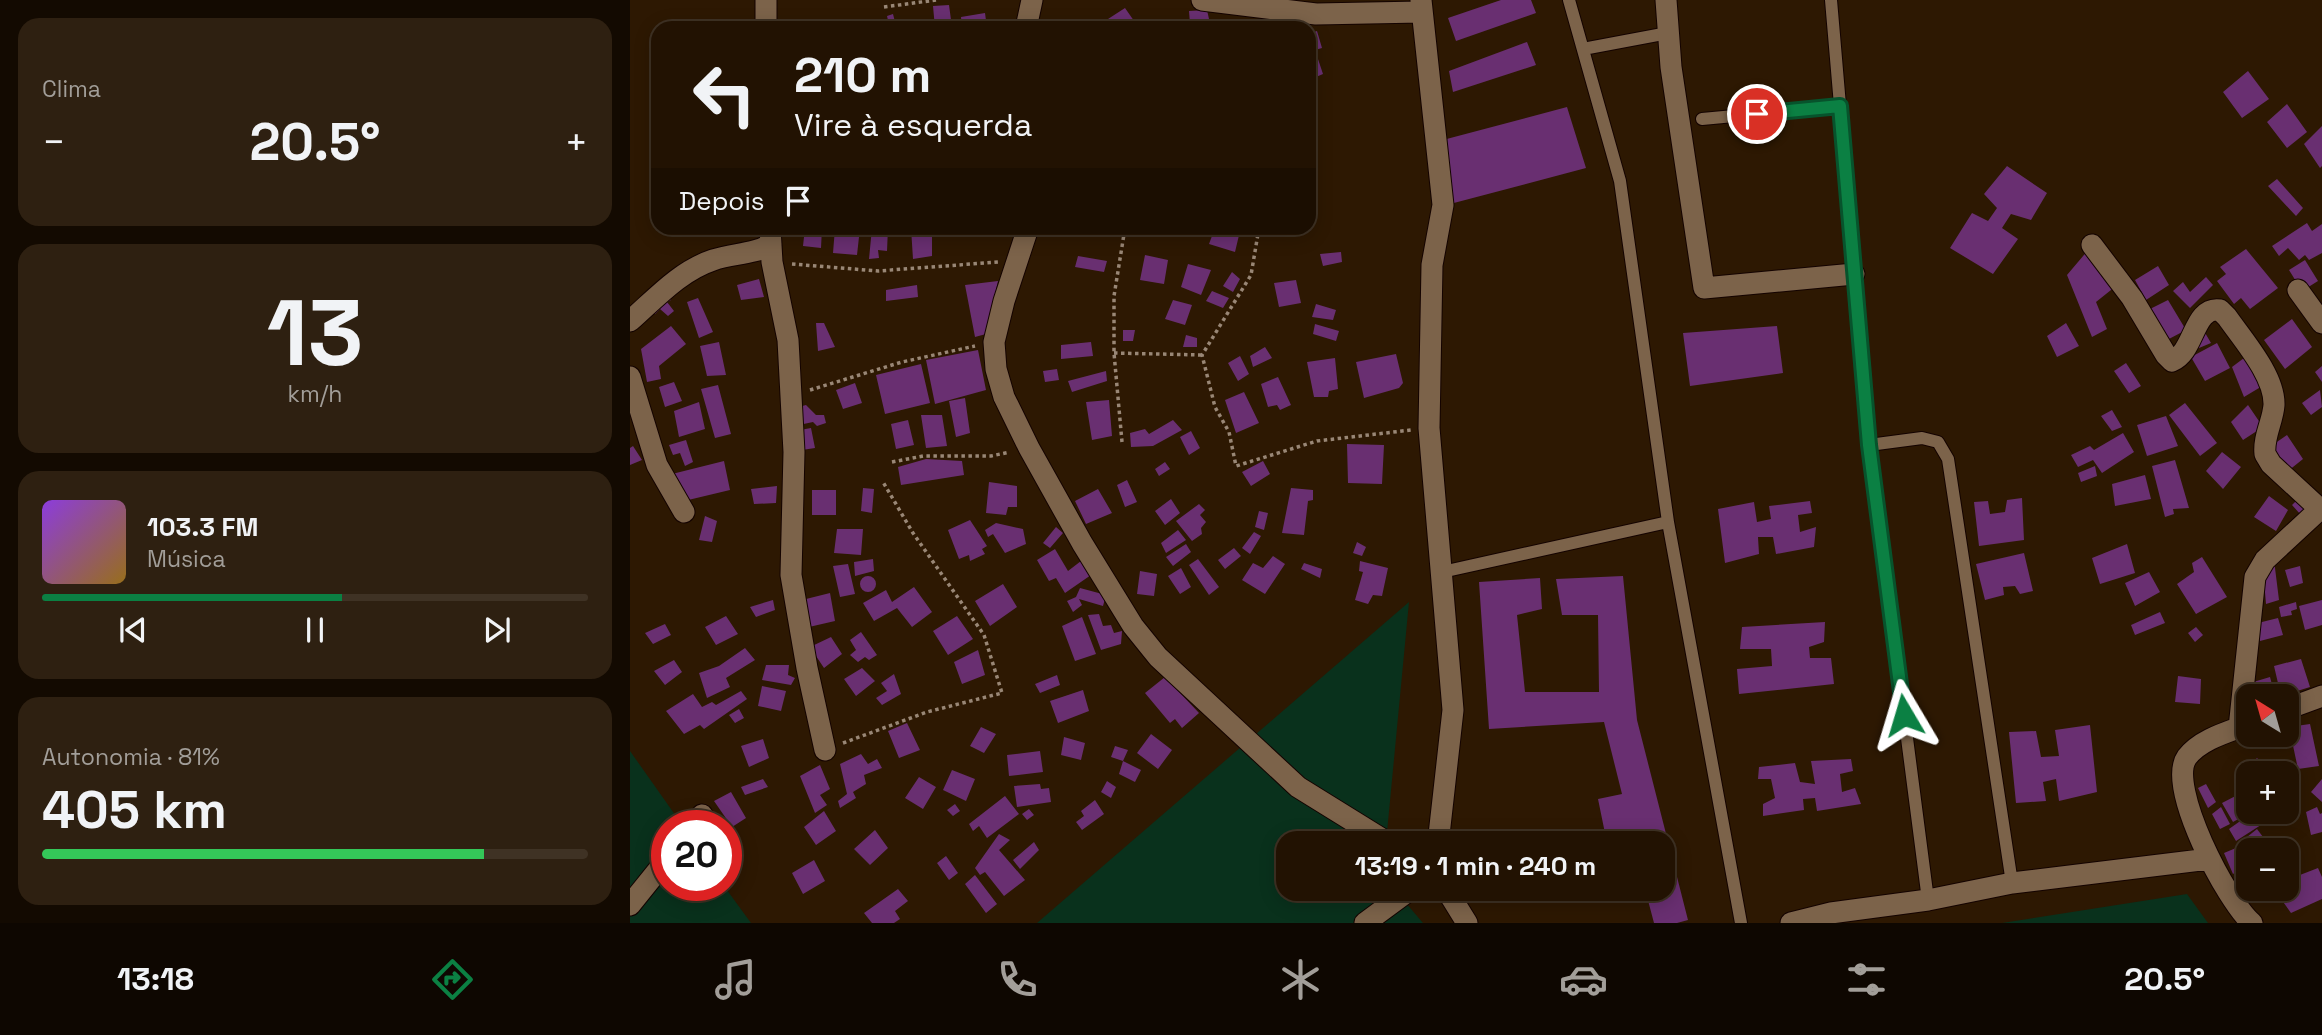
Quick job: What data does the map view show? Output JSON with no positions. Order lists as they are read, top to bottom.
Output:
{
  "north": "top left",
  "page": {
    "tile": [
      "Clima",
      ["13", "km/h"],
      ["Autonomia · 81%", "405 km"]
    ],
    "turn": ["210 m", "Vire à esquerda"],
    "heat": ["−", "20.5°", "+"],
    "then": "Depois",
    "song": ["103.3 FM", "Música"],
    "map_buttons": ["+", "−"],
    "limit": "20",
    "trip": "13:19 · 1 min · 240 m",
    "tabs": ["13:18", "20.5°"]
  }
}
